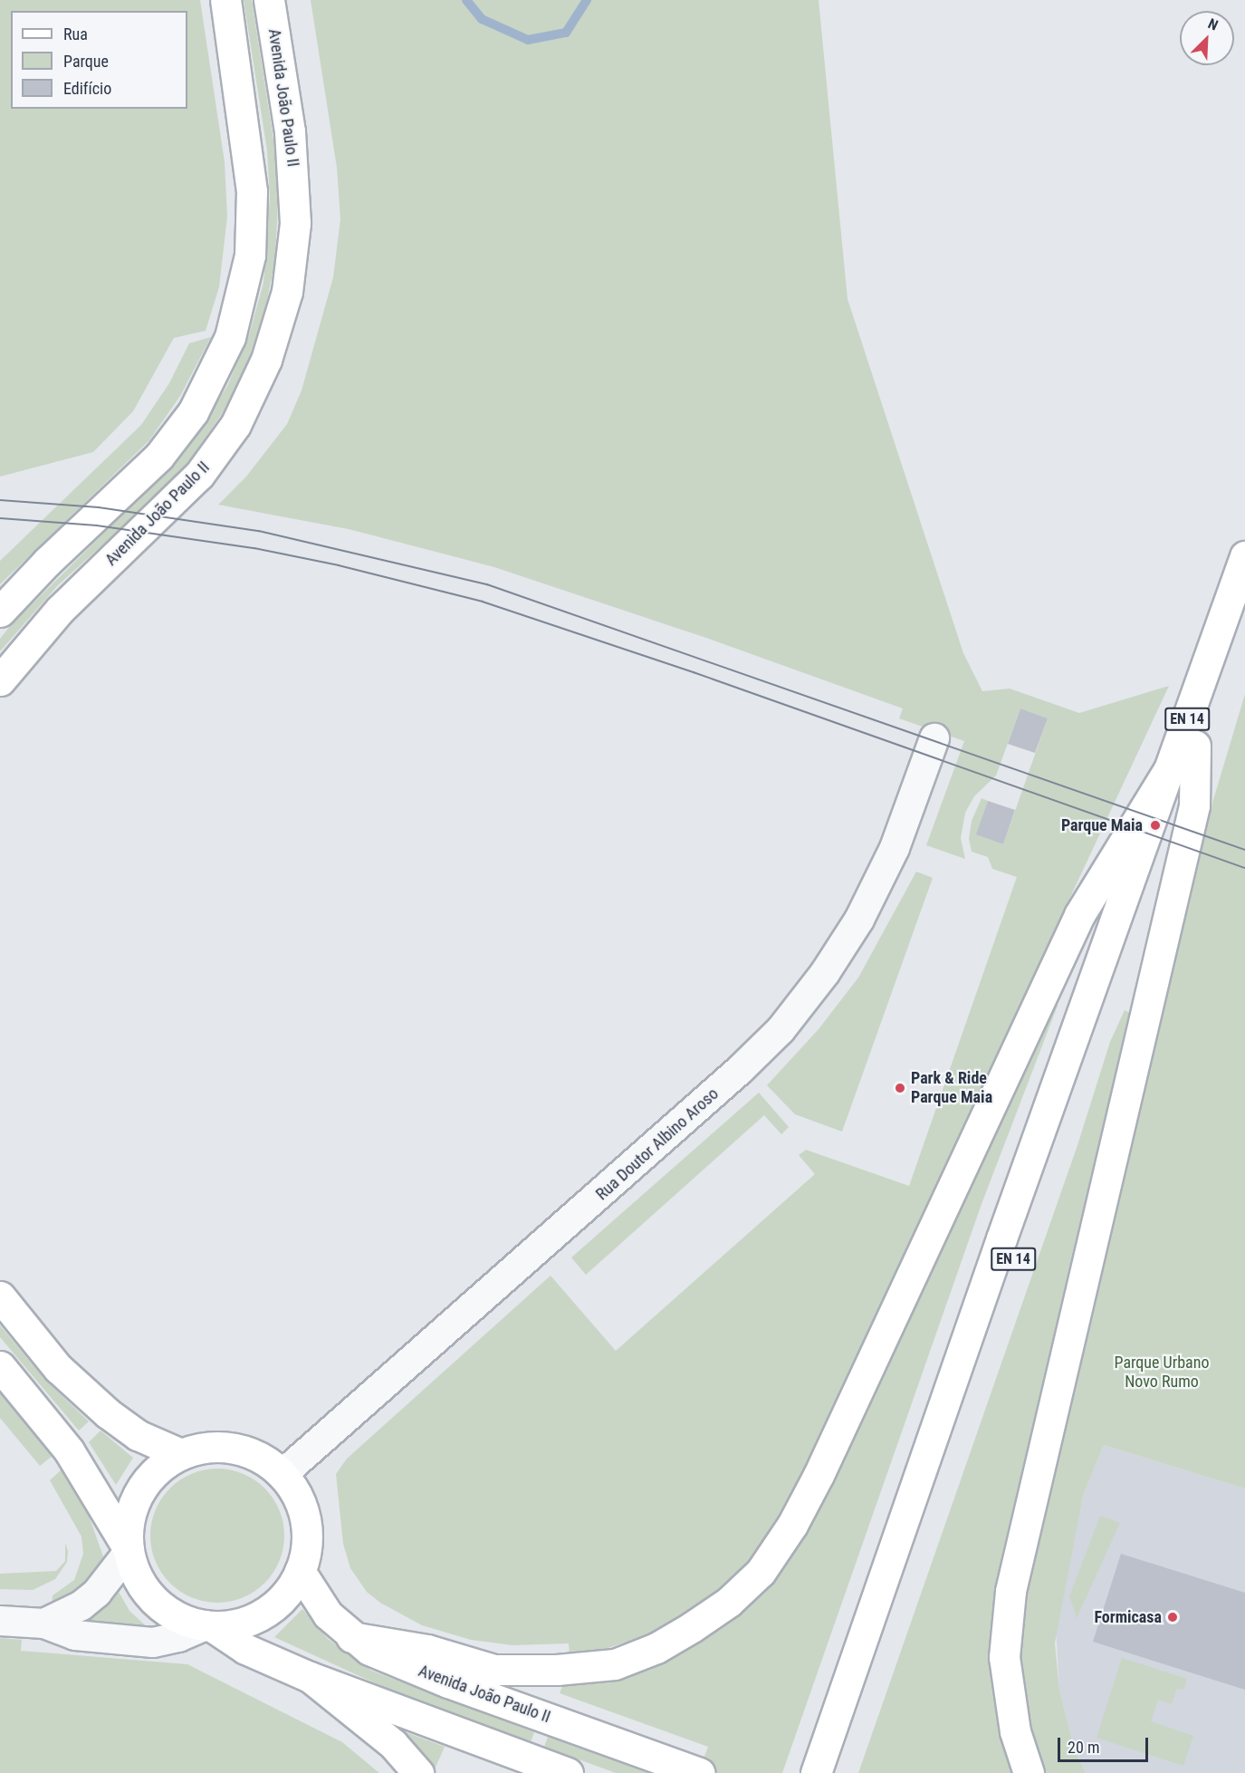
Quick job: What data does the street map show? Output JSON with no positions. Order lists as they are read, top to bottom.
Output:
{
  "streets": {
    "main road": ["Avenida João Paulo II", "EN 14"],
    "street": ["Rua Doutor Albino Aroso"]
  },
  "crossings": [
    ["Avenida João Paulo II", "Rua Doutor Albino Aroso"]
  ],
  "parks": ["Parque Urbano Novo Rumo"],
  "places": ["Parque Maia", "Park & Ride Parque Maia", "Formicasa"],
  "legend": ["Rua", "Parque", "Edifício"],
  "scale_bar": "20 m",
  "north": "top right"
}
